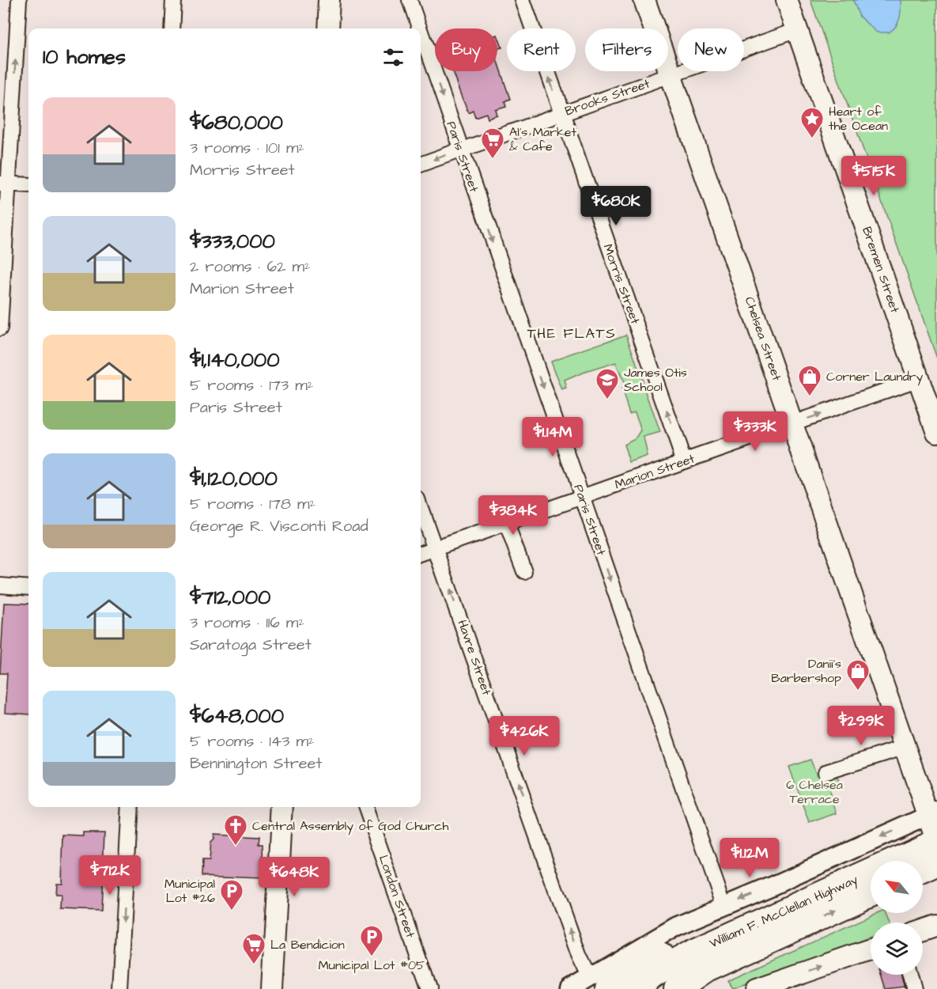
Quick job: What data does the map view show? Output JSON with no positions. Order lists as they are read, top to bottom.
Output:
{
  "streets": {
    "highway": ["William F. McClellan Highway"],
    "main road": ["Bremen Street", "Chelsea Street"],
    "street": [
      "Brooks Street",
      "Paris Street",
      "Morris Street",
      "Marion Street",
      "Havre Street",
      "London Street"
    ]
  },
  "crossings": [
    ["Brooks Street", "Paris Street"],
    ["Brooks Street", "Bremen Street"],
    ["Brooks Street", "Morris Street"],
    ["Brooks Street", "Chelsea Street"],
    ["Paris Street", "Marion Street"],
    ["Bremen Street", "Marion Street"],
    ["Morris Street", "Marion Street"],
    ["Chelsea Street", "Marion Street"],
    ["Chelsea Street", "William F. McClellan Highway"],
    ["Marion Street", "Havre Street"]
  ],
  "one_way": ["Paris Street", "Morris Street", "Havre Street"],
  "districts": ["THE FLATS"],
  "parks": ["6 Chelsea Terrace"],
  "places": {
    "place": ["Heart of the Ocean"],
    "supermarket": ["Al's Market & Cafe", "La Bendicion"],
    "shop": ["Corner Laundry", "Danii's Barbershop"],
    "school or university": ["James Otis School"],
    "church": ["Central Assembly of God Church"],
    "parking": ["Municipal Lot #26", "Municipal Lot #05"]
  },
  "north": "top left",
  "page": {
    "chip": [
      "Buy",
      "Rent",
      "Filters",
      "New"
    ],
    "heading": "10 homes",
    "list": [
      {
        "name": "$680,000",
        "note": "3 rooms · 101 m² · Morris Street"
      },
      {
        "name": "$333,000",
        "note": "2 rooms · 62 m² · Marion Street"
      },
      {
        "name": "$1,140,000",
        "note": "5 rooms · 173 m² · Paris Street"
      },
      {
        "name": "$1,120,000",
        "note": "5 rooms · 178 m² · George R. Visconti Road"
      },
      {
        "name": "$712,000",
        "note": "3 rooms · 116 m² · Saratoga Street"
      },
      {
        "name": "$648,000",
        "note": "5 rooms · 143 m² · Bennington Street"
      }
    ],
    "price": [
      "$515K",
      "$680K",
      "$333K",
      "$1.14M",
      "$384K",
      "$299K",
      "$426K",
      "$1.12M",
      "$712K",
      "$648K"
    ]
  }
}
